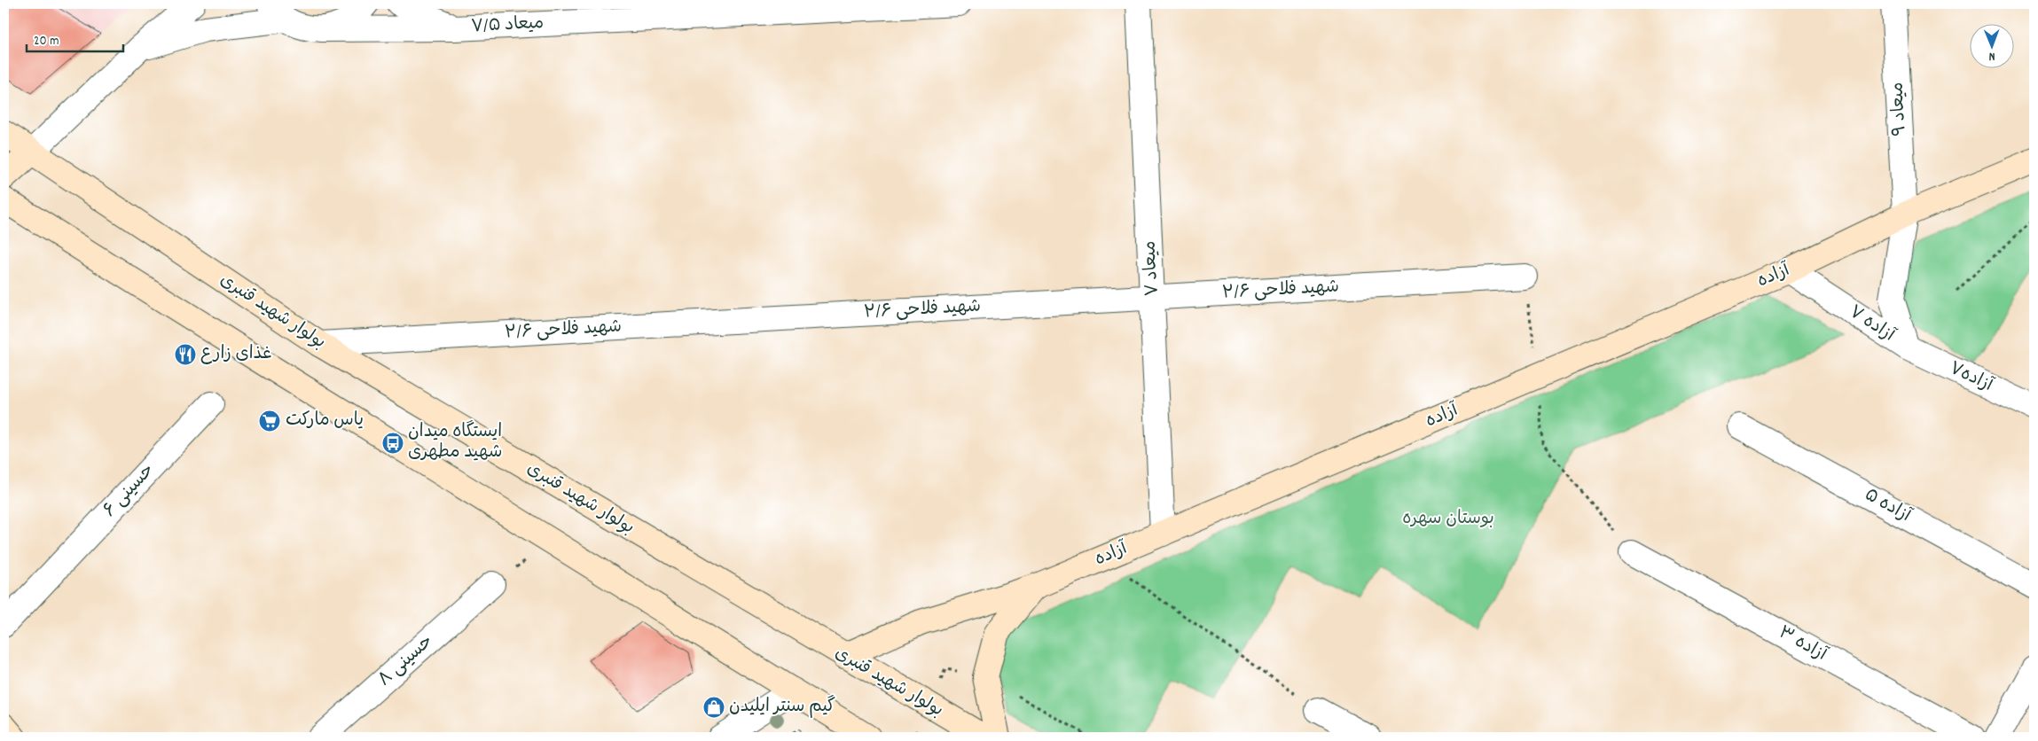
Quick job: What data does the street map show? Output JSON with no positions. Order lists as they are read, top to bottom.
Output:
{
  "streets": {
    "main road": ["آزاده", "بولوار شهید قنبری"],
    "street": [
      "میعاد ۷/۵",
      "میعاد ۹",
      "میعاد ۷",
      "شهید فلاحی ۲/۶",
      "آزاده ۷",
      "آزاده۷",
      "حسینی ۶",
      "آزاده ۵",
      "آزاده ۳",
      "حسینی ۸"
    ]
  },
  "crossings": [
    ["میعاد ۹", "آزاده"],
    ["میعاد ۹", "آزاده ۷"],
    ["میعاد ۷", "آزاده"],
    ["میعاد ۷", "شهید فلاحی ۲/۶"],
    ["آزاده", "بولوار شهید قنبری"],
    ["آزاده", "آزاده ۷"],
    ["شهید فلاحی ۲/۶", "بولوار شهید قنبری"],
    ["آزاده ۷", "آزاده۷"]
  ],
  "parks": ["بوستان سهره"],
  "places": {
    "restaurant": ["غذای زارع"],
    "supermarket": ["یاس مارکت"],
    "bus stop": ["ایستگاه میدان شهید مطهری"],
    "shop": ["گیم سنتر ایلیدن"]
  },
  "scale_bar": "20 m",
  "north": "bottom"
}
